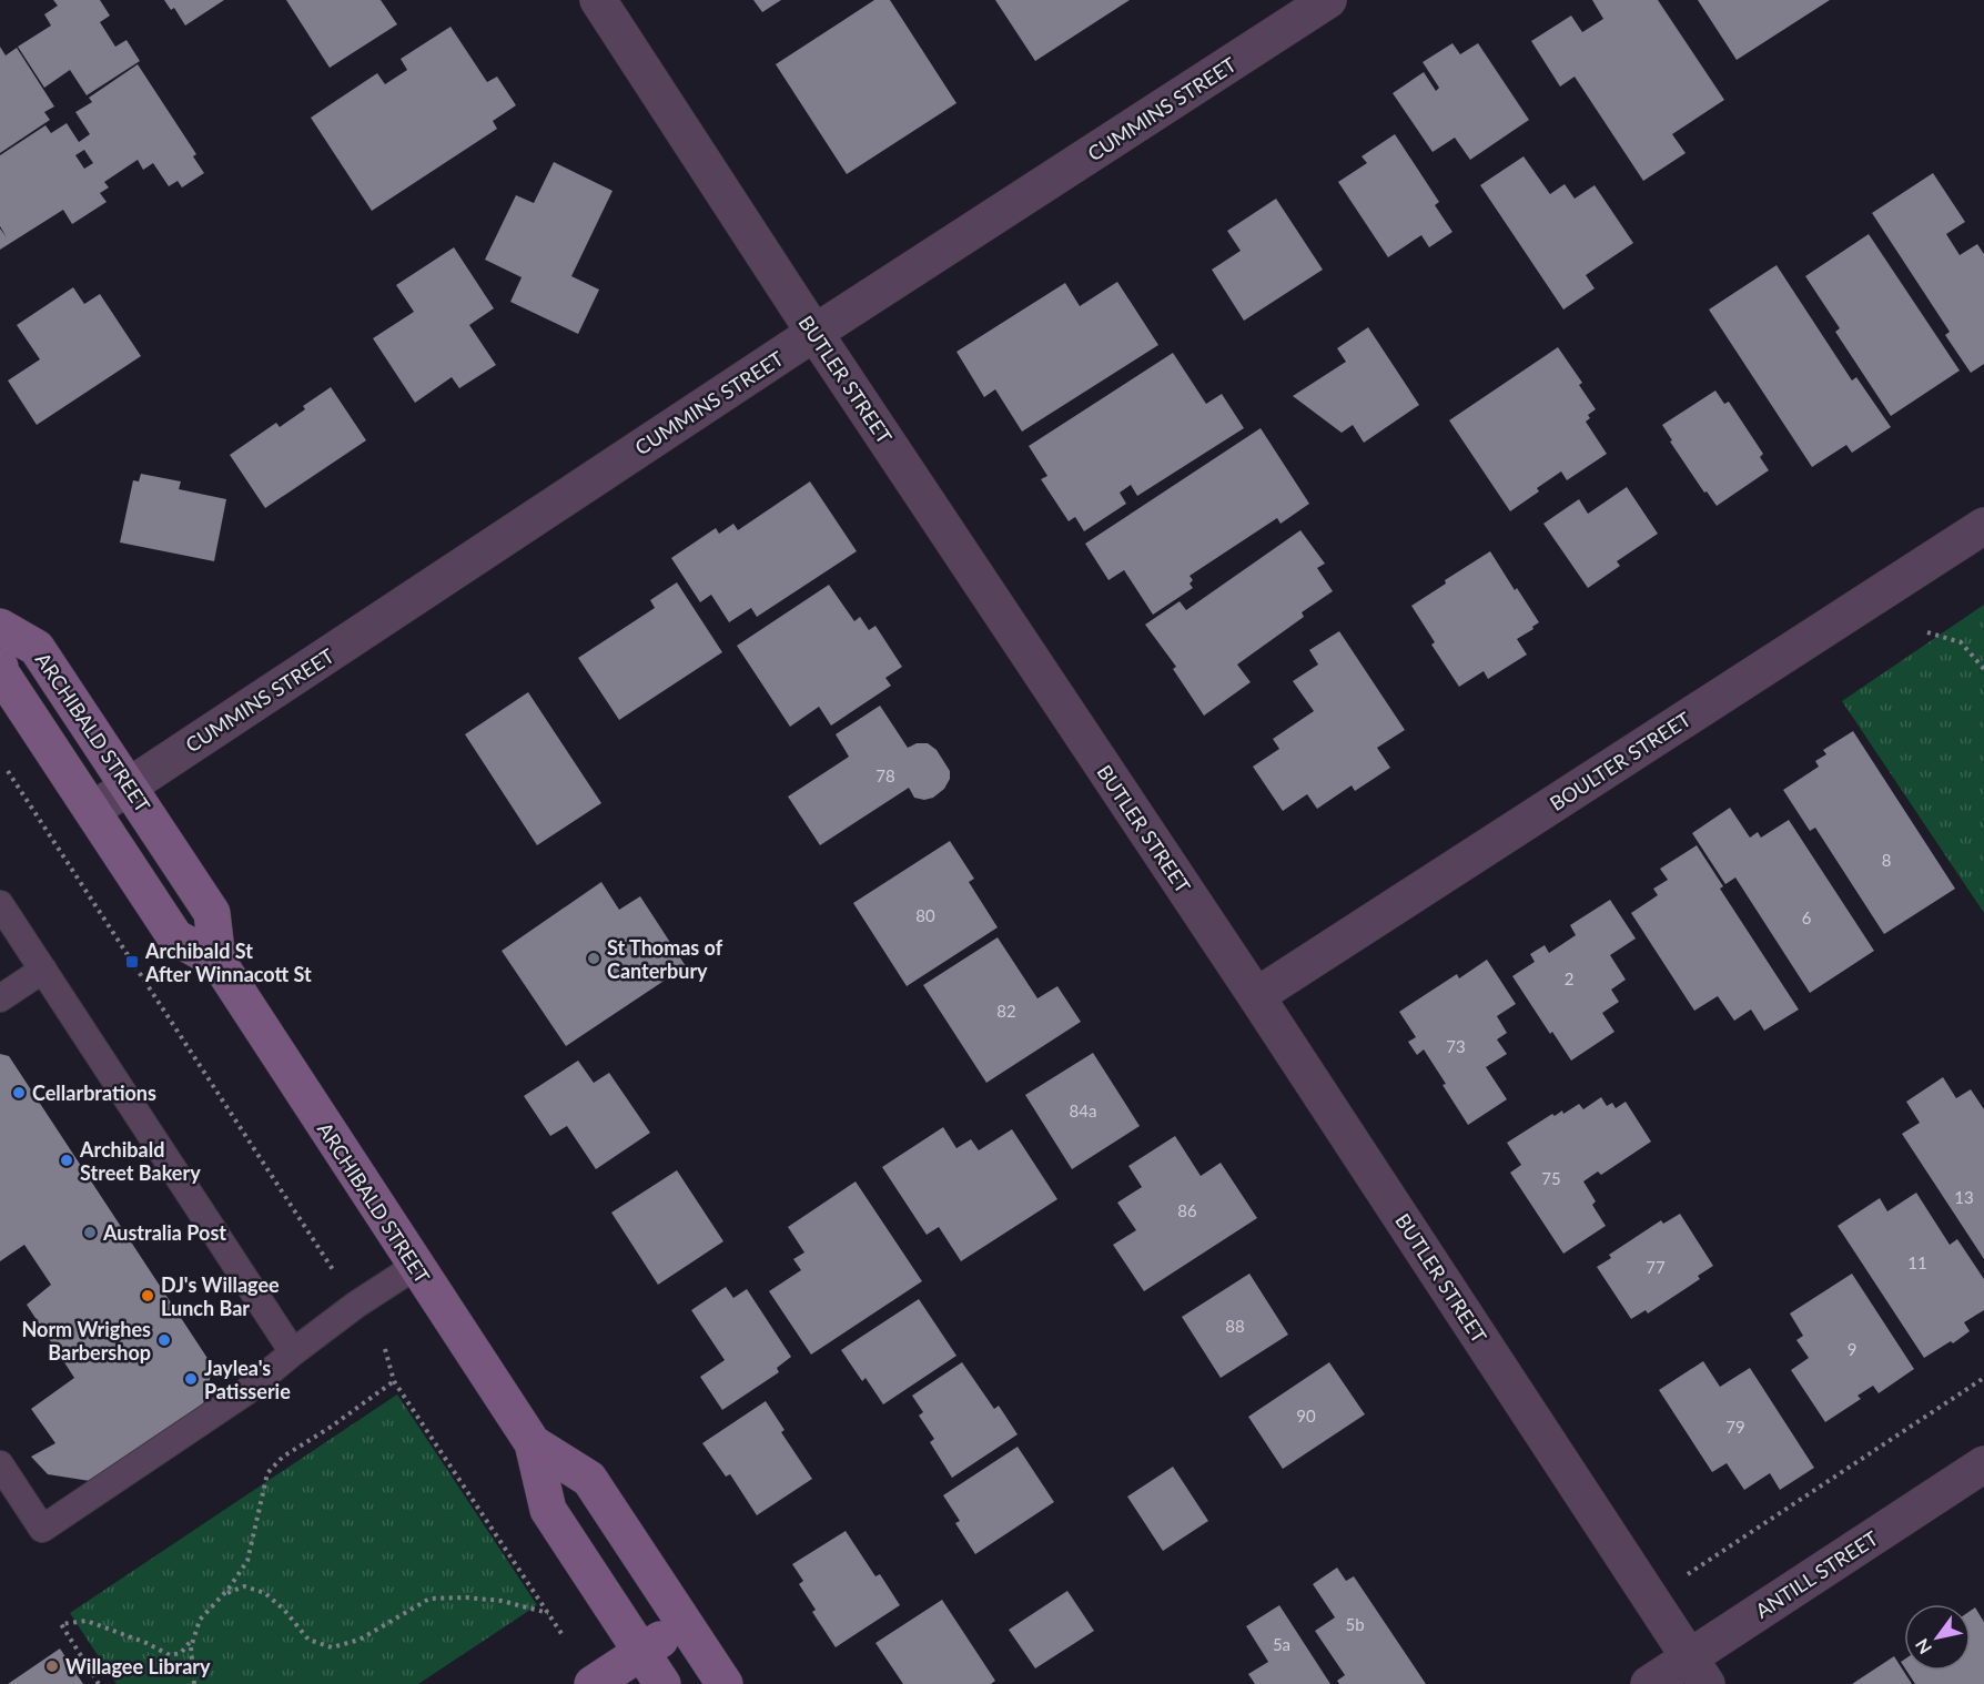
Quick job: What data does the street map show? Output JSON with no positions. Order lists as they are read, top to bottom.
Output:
{
  "streets": {
    "street": [
      "CUMMINS STREET",
      "BUTLER STREET",
      "ARCHIBALD STREET",
      "BOULTER STREET",
      "ANTILL STREET"
    ]
  },
  "crossings": [
    ["CUMMINS STREET", "BUTLER STREET"],
    ["CUMMINS STREET", "ARCHIBALD STREET"],
    ["BUTLER STREET", "BOULTER STREET"],
    ["BUTLER STREET", "ANTILL STREET"]
  ],
  "places": {
    "other": [
      "St Thomas of Canterbury",
      "Cellarbrations",
      "Archibald Street Bakery",
      "Australia Post",
      "DJ's Willagee Lunch Bar",
      "Norm Wrighes Barbershop",
      "Jaylea's Patisserie",
      "Willagee Library"
    ],
    "transit": ["Archibald St After Winnacott St"]
  },
  "house_numbers": [
    "78",
    "8",
    "80",
    "6",
    "2",
    "82",
    "73",
    "84a",
    "75",
    "13",
    "86",
    "11",
    "77",
    "88",
    "9",
    "90",
    "79",
    "5b",
    "5a"
  ],
  "north": "bottom left"
}
